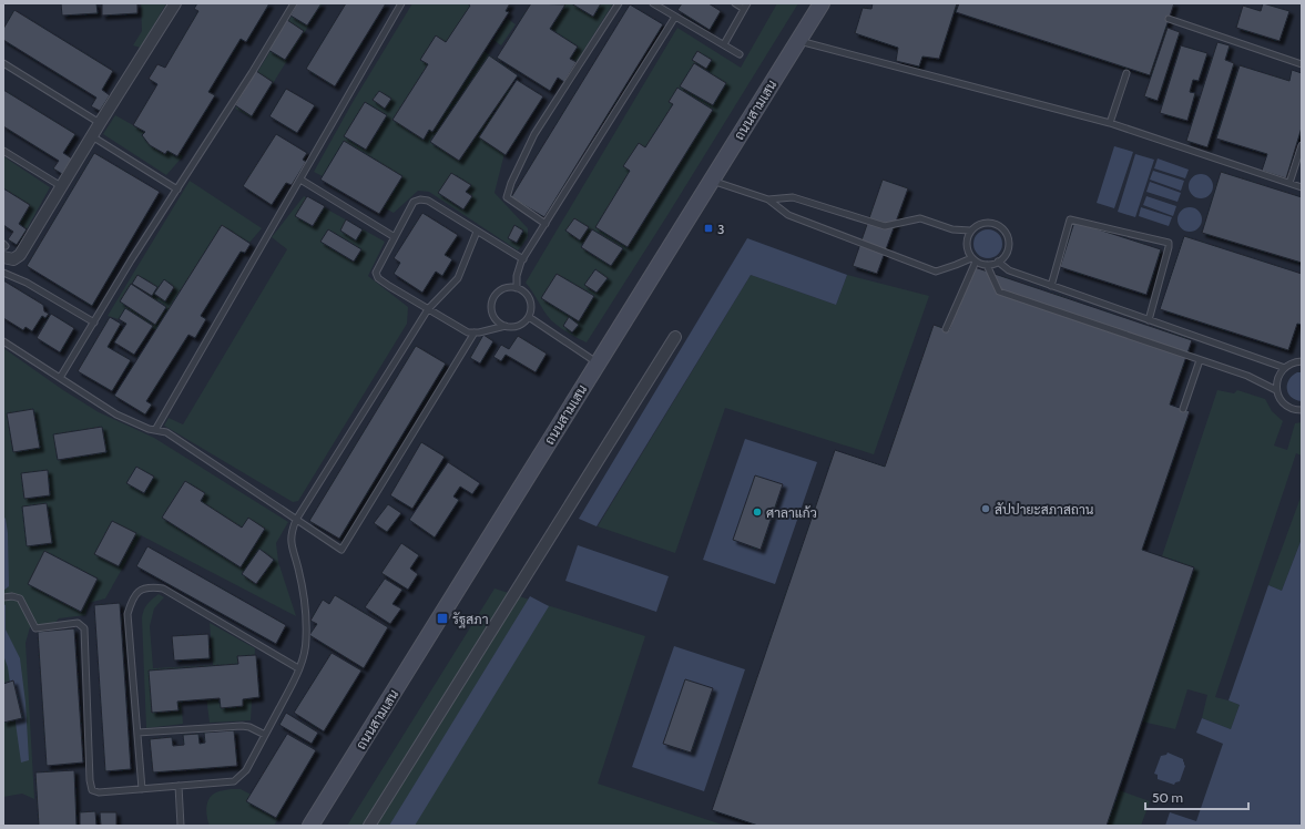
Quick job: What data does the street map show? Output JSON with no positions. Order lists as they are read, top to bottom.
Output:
{
  "streets": {
    "main road": ["ถนนสามเสน"]
  },
  "places": {
    "transit": ["3", "รัฐสภา"],
    "other": ["สัปปายะสภาสถาน", "ศาลาแก้ว"]
  },
  "scale_bar": "50 m"
}
